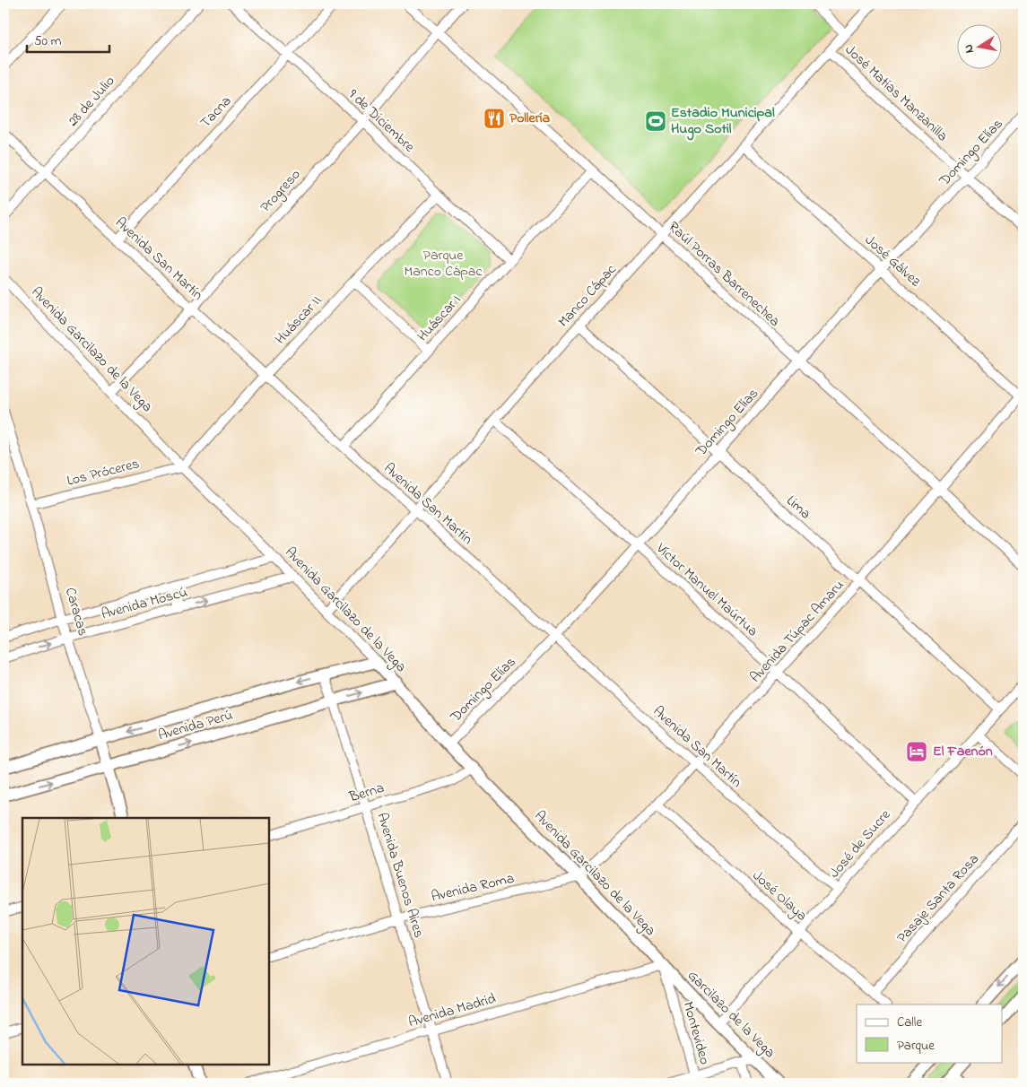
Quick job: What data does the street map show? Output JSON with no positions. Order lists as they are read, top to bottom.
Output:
{
  "streets": {
    "street": [
      "José Matías Manzanilla",
      "28 de Julio",
      "Tacna",
      "9 de Diciembre",
      "Domingo Elías",
      "Progreso",
      "Avenida San Martín",
      "José Gálvez",
      "Raúl Porras Barrenechea",
      "Manco Cápac",
      "Huáscar I",
      "Huáscar II",
      "Avenida Garcilazo de la Vega",
      "Los Próceres",
      "Lima",
      "Víctor Manuel Maúrtua",
      "Avenida Moscú",
      "Caracas",
      "Avenida Túpac Amaru",
      "Avenida Perú",
      "Berna",
      "José de Sucre",
      "Avenida Buenos Aires",
      "Avenida Roma",
      "José Olaya",
      "Pasaje Santa Rosa",
      "Avenida Madrid",
      "Garcilazo de la Vega",
      "Montevideo"
    ]
  },
  "crossings": [
    ["José Matías Manzanilla", "Domingo Elías"],
    ["José Matías Manzanilla", "Manco Cápac"],
    ["28 de Julio", "Avenida San Martín"],
    ["Tacna", "9 de Diciembre"],
    ["Tacna", "Avenida San Martín"],
    ["9 de Diciembre", "Progreso"],
    ["9 de Diciembre", "Huáscar I"],
    ["9 de Diciembre", "Huáscar II"],
    ["Domingo Elías", "Avenida San Martín"],
    ["Domingo Elías", "José Gálvez"],
    ["Domingo Elías", "Raúl Porras Barrenechea"],
    ["Domingo Elías", "Avenida Garcilazo de la Vega"],
    ["Domingo Elías", "Lima"],
    ["Domingo Elías", "Víctor Manuel Maúrtua"],
    ["Progreso", "Avenida San Martín"],
    ["Progreso", "Raúl Porras Barrenechea"],
    ["Progreso", "Avenida Garcilazo de la Vega"],
    ["Avenida San Martín", "Manco Cápac"],
    ["Avenida San Martín", "Huáscar I"],
    ["Avenida San Martín", "Huáscar II"],
    ["Avenida San Martín", "Avenida Túpac Amaru"],
    ["Avenida San Martín", "José de Sucre"],
    ["José Gálvez", "Manco Cápac"],
    ["José Gálvez", "Avenida Túpac Amaru"],
    ["Raúl Porras Barrenechea", "Manco Cápac"],
    ["Raúl Porras Barrenechea", "Huáscar I"],
    ["Raúl Porras Barrenechea", "Avenida Túpac Amaru"],
    ["Manco Cápac", "Avenida Garcilazo de la Vega"],
    ["Manco Cápac", "Lima"],
    ["Manco Cápac", "Víctor Manuel Maúrtua"],
    ["Huáscar II", "Avenida Garcilazo de la Vega"],
    ["Huáscar II", "Los Próceres"],
    ["Avenida Garcilazo de la Vega", "Los Próceres"],
    ["Avenida Garcilazo de la Vega", "Avenida Moscú"],
    ["Avenida Garcilazo de la Vega", "Avenida Túpac Amaru"],
    ["Avenida Garcilazo de la Vega", "Avenida Perú"],
    ["Avenida Garcilazo de la Vega", "Berna"],
    ["Avenida Garcilazo de la Vega", "Avenida Roma"],
    ["Avenida Garcilazo de la Vega", "Avenida Madrid"],
    ["Avenida Garcilazo de la Vega", "Garcilazo de la Vega"],
    ["Avenida Garcilazo de la Vega", "Montevideo"],
    ["Los Próceres", "Caracas"],
    ["Lima", "Avenida Túpac Amaru"],
    ["Lima", "José de Sucre"],
    ["Víctor Manuel Maúrtua", "Avenida Túpac Amaru"],
    ["Víctor Manuel Maúrtua", "José de Sucre"],
    ["Avenida Moscú", "Caracas"],
    ["Caracas", "Avenida Perú"],
    ["Avenida Túpac Amaru", "Avenida Roma"],
    ["Avenida Túpac Amaru", "José Olaya"],
    ["Avenida Perú", "Avenida Buenos Aires"],
    ["Berna", "Avenida Buenos Aires"],
    ["José de Sucre", "José Olaya"],
    ["José de Sucre", "Garcilazo de la Vega"],
    ["Avenida Buenos Aires", "Avenida Roma"],
    ["Avenida Buenos Aires", "Avenida Madrid"],
    ["José Olaya", "Pasaje Santa Rosa"],
    ["Avenida Madrid", "Garcilazo de la Vega"],
    ["Avenida Madrid", "Montevideo"],
    ["Garcilazo de la Vega", "Montevideo"]
  ],
  "parks": ["Parque Manco Cápac"],
  "places": {
    "restaurant": ["Pollería"],
    "sports": ["Estadio Municipal Hugo Sotil"],
    "hotel": ["El Faenón"]
  },
  "legend": ["Calle", "Parque"],
  "scale_bar": "50 m",
  "north": "left"
}
